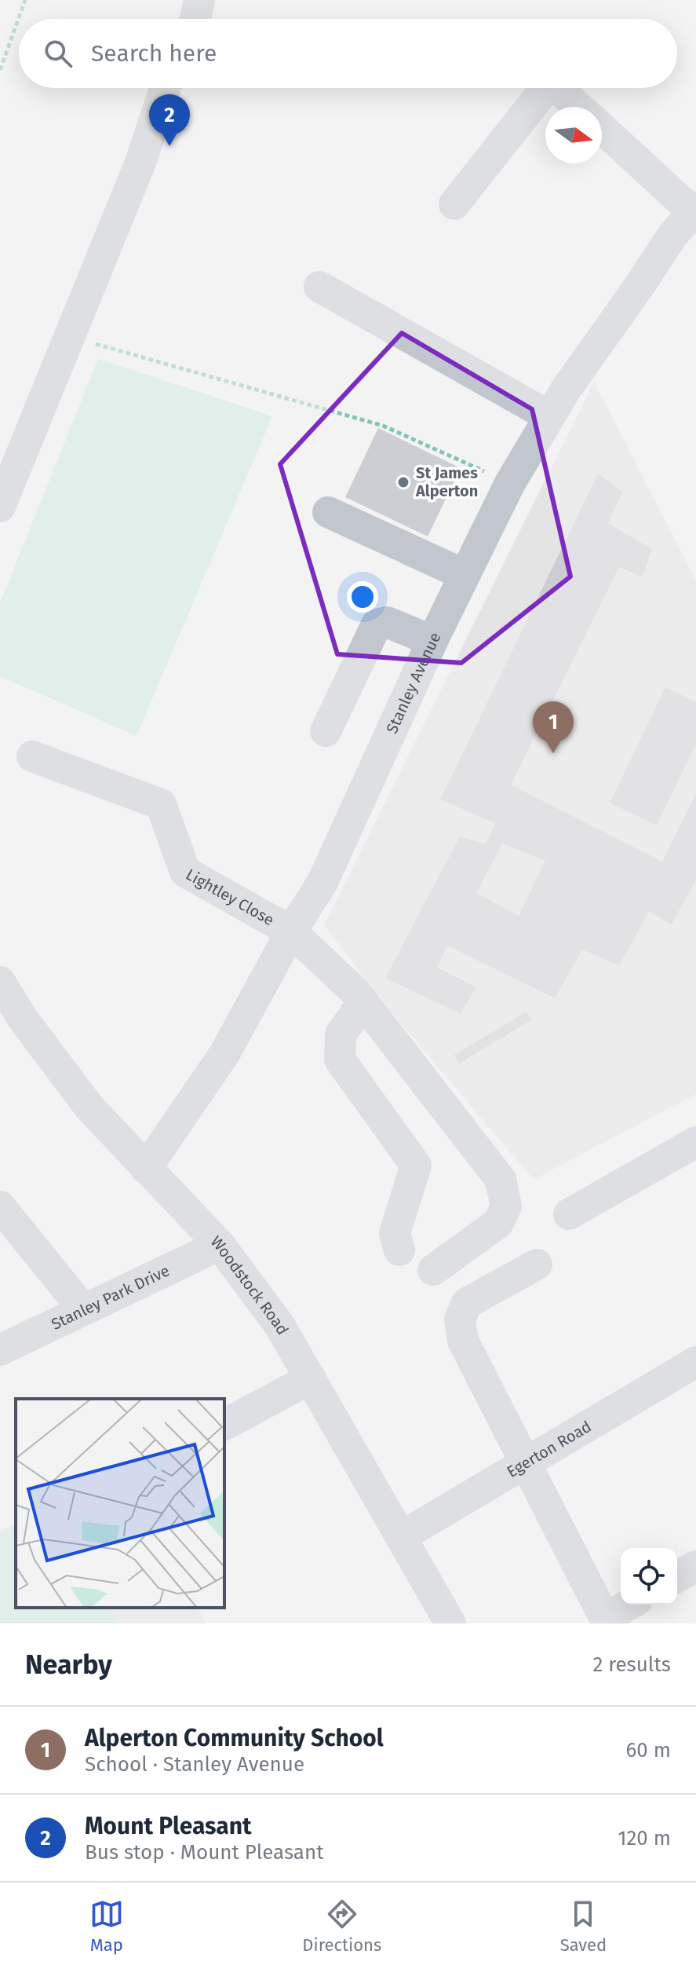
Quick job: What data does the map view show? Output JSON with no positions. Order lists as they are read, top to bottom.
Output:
{
  "streets": {
    "street": [
      "Stanley Avenue",
      "Lightley Close",
      "Woodstock Road",
      "Stanley Park Drive",
      "Egerton Road"
    ]
  },
  "crossings": [
    ["Stanley Avenue", "Lightley Close"],
    ["Stanley Avenue", "Woodstock Road"],
    ["Woodstock Road", "Stanley Park Drive"],
    ["Woodstock Road", "Egerton Road"]
  ],
  "places": ["St James Alperton"],
  "north": "right",
  "page": {
    "search": "Search here",
    "pins": ["2", "1"],
    "heading": ["Nearby", "2 results"],
    "list": [
      {
        "mark": "1",
        "name": "Alperton Community School",
        "note": "School · Stanley Avenue",
        "value": "60 m"
      },
      {
        "mark": "2",
        "name": "Mount Pleasant",
        "note": "Bus stop · Mount Pleasant",
        "value": "120 m"
      }
    ],
    "nav": ["Map", "Directions", "Saved"]
  }
}
